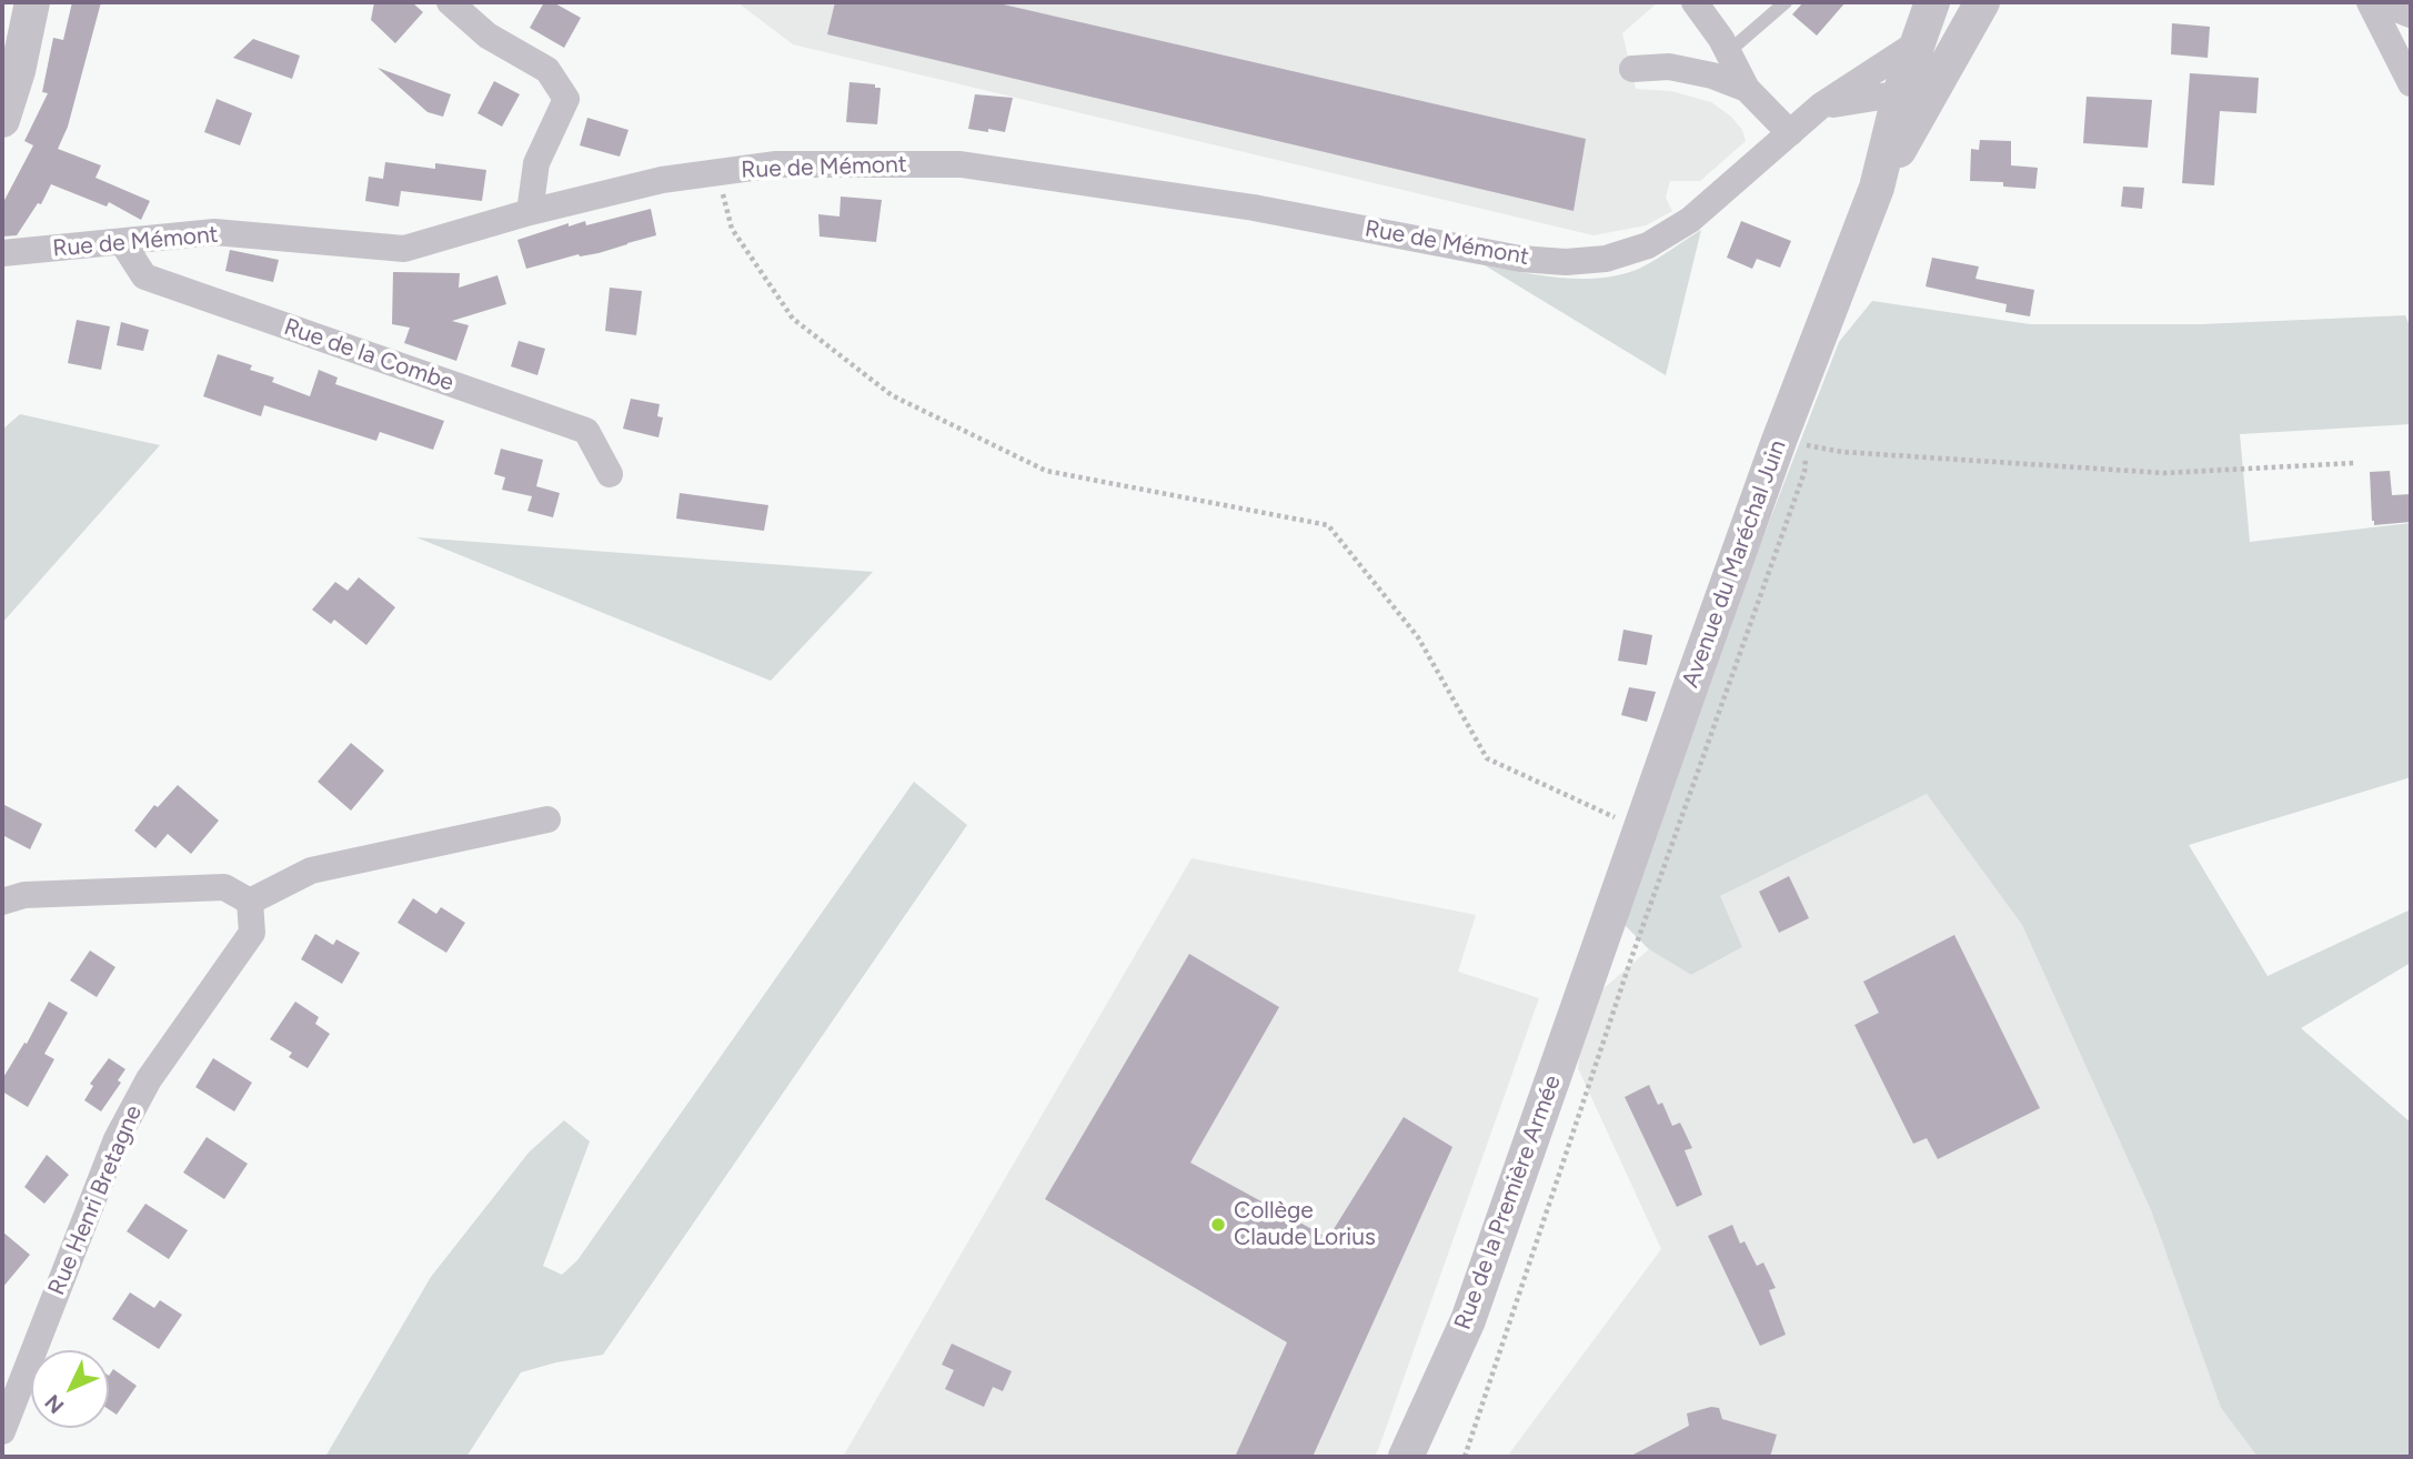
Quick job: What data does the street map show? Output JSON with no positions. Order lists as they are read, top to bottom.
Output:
{
  "streets": {
    "street": [
      "Rue de Mémont",
      "Rue de la Combe",
      "Avenue du Maréchal Juin",
      "Rue Henri Bretagne",
      "Rue de la Première Armée"
    ]
  },
  "crossings": [
    ["Rue de Mémont", "Rue de la Combe"],
    ["Rue de Mémont", "Avenue du Maréchal Juin"],
    ["Avenue du Maréchal Juin", "Rue de la Première Armée"]
  ],
  "places": ["Collège Claude Lorius"],
  "north": "bottom left"
}
